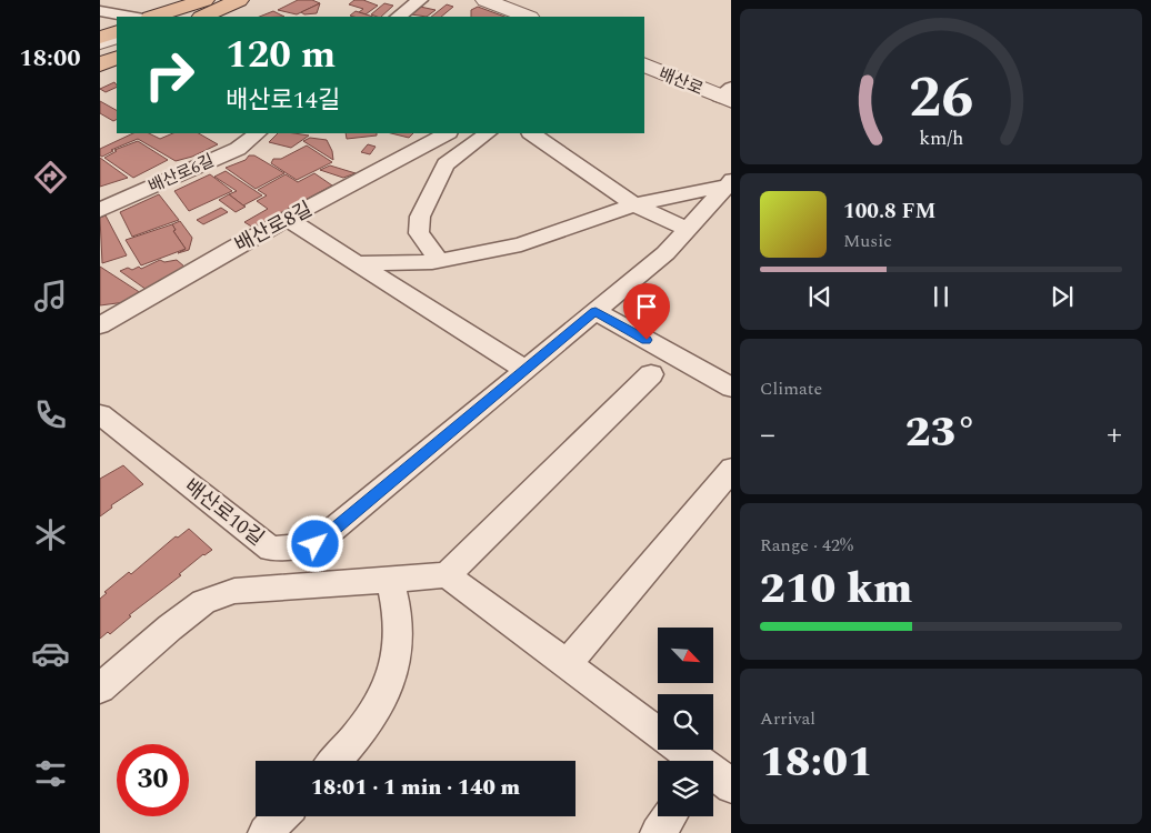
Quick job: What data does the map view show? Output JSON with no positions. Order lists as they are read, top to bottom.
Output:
{
  "streets": {
    "street": [
      "배산로",
      "배산로6길",
      "배산로8길",
      "배산로10길"
    ]
  },
  "north": "bottom right",
  "page": {
    "tabs": "18:00",
    "turn": ["120 m", "배산로14길"],
    "song": ["100.8 FM", "Music"],
    "tile": [
      "Climate",
      ["Range · 42%", "210 km"],
      ["Arrival", "18:01"]
    ],
    "heat": ["−", "23°", "+"],
    "limit": "30",
    "trip": "18:01 · 1 min · 140 m",
    "gauge": ["26", "km/h"]
  }
}
